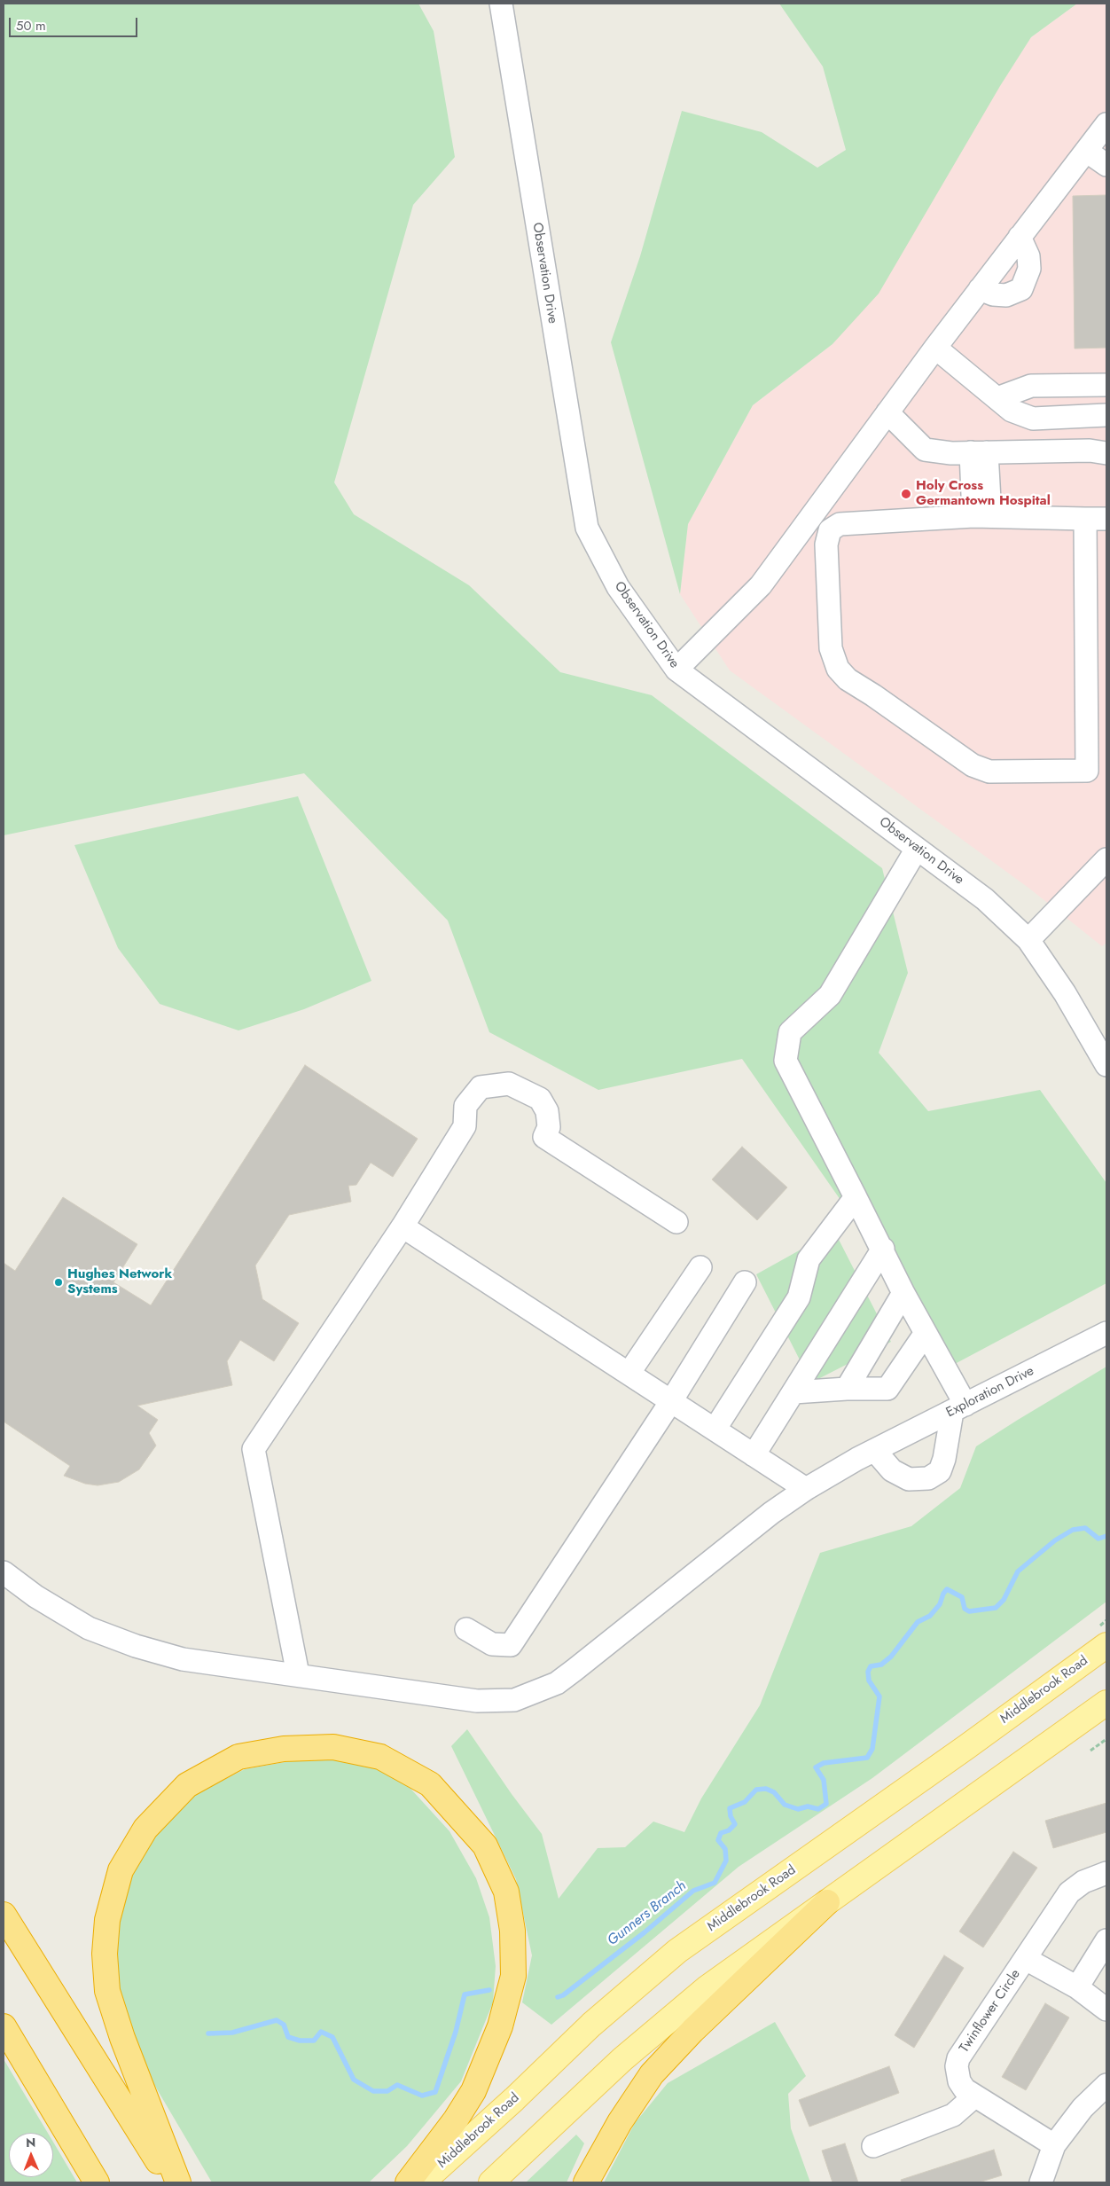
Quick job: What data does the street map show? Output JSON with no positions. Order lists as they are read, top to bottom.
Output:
{
  "streets": {
    "main road": ["Middlebrook Road"],
    "street": ["Observation Drive", "Exploration Drive", "Twinflower Circle"]
  },
  "water": ["Gunners Branch"],
  "places": ["Holy Cross Germantown Hospital", "Hughes Network Systems"],
  "scale_bar": "50 m",
  "north": "top"
}
